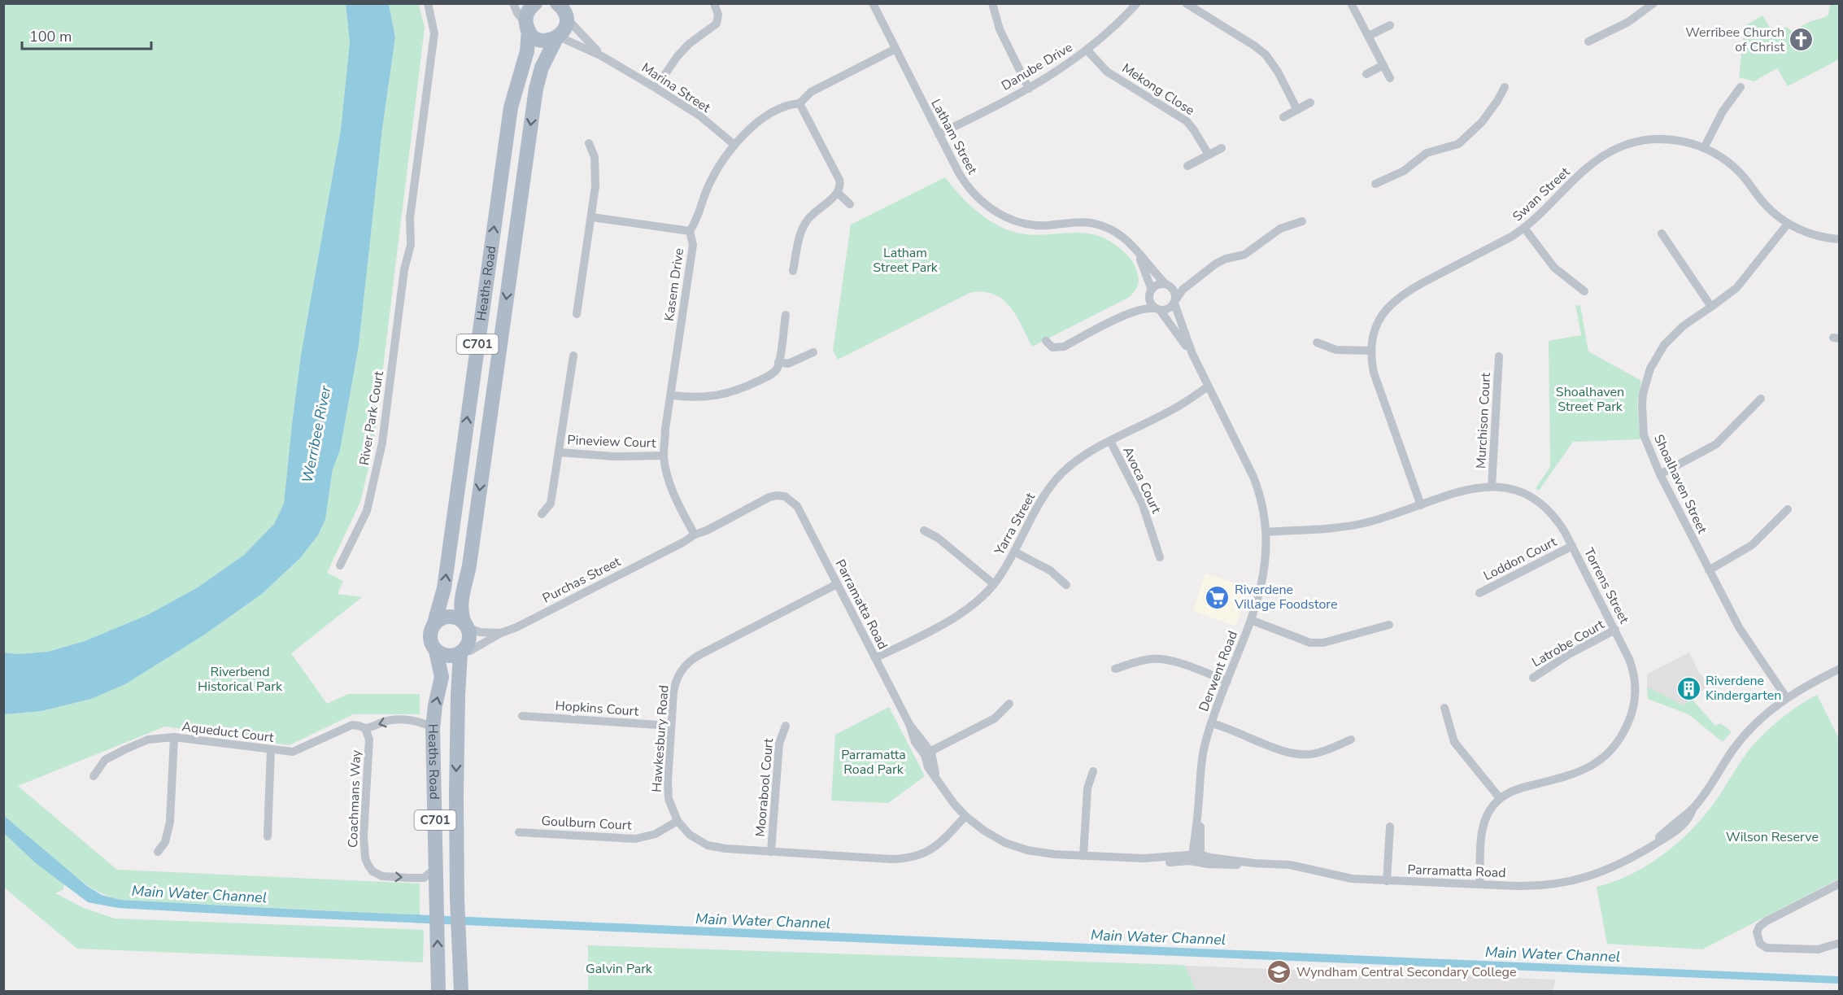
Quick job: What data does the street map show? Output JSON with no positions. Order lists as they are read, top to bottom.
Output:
{
  "streets": {
    "main road": ["Heaths Road", "C701"],
    "street": [
      "Danube Drive",
      "Marina Street",
      "Mekong Close",
      "Latham Street",
      "Swan Street",
      "Kasem Drive",
      "River Park Court",
      "Murchison Court",
      "Pineview Court",
      "Avoca Court",
      "Shoalhaven Street",
      "Yarra Street",
      "Loddon Court",
      "Purchas Street",
      "Torrens Street",
      "Parramatta Road",
      "Latrobe Court",
      "Derwent Road",
      "Hopkins Court",
      "Aqueduct Court",
      "Hawkesbury Road",
      "Moorabool Court",
      "Coachmans Way",
      "Goulburn Court"
    ]
  },
  "crossings": [
    ["Danube Drive", "Mekong Close"],
    ["Danube Drive", "Latham Street"],
    ["Marina Street", "Heaths Road"],
    ["Marina Street", "Kasem Drive"],
    ["Marina Street", "C701"],
    ["Latham Street", "Kasem Drive"],
    ["Latham Street", "Derwent Road"],
    ["Swan Street", "Shoalhaven Street"],
    ["Swan Street", "Torrens Street"],
    ["Heaths Road", "C701"],
    ["Heaths Road", "Purchas Street"],
    ["Heaths Road", "Coachmans Way"],
    ["Kasem Drive", "Pineview Court"],
    ["Kasem Drive", "Purchas Street"],
    ["Kasem Drive", "Parramatta Road"],
    ["C701", "Purchas Street"],
    ["Murchison Court", "Torrens Street"],
    ["Avoca Court", "Yarra Street"],
    ["Shoalhaven Street", "Parramatta Road"],
    ["Yarra Street", "Parramatta Road"],
    ["Yarra Street", "Derwent Road"],
    ["Loddon Court", "Torrens Street"],
    ["Purchas Street", "Parramatta Road"],
    ["Torrens Street", "Parramatta Road"],
    ["Torrens Street", "Latrobe Court"],
    ["Torrens Street", "Derwent Road"],
    ["Parramatta Road", "Derwent Road"],
    ["Parramatta Road", "Hawkesbury Road"],
    ["Hopkins Court", "Hawkesbury Road"],
    ["Aqueduct Court", "Coachmans Way"],
    ["Hawkesbury Road", "Moorabool Court"],
    ["Hawkesbury Road", "Goulburn Court"]
  ],
  "water": ["Werribee River", "Main Water Channel"],
  "parks": [
    "Latham Street Park",
    "Shoalhaven Street Park",
    "Riverbend Historical Park",
    "Parramatta Road Park",
    "Wilson Reserve",
    "Galvin Park"
  ],
  "places": {
    "church": ["Werribee Church of Christ"],
    "supermarket": ["Riverdene Village Foodstore"],
    "building": ["Riverdene Kindergarten"],
    "school or university": ["Wyndham Central Secondary College"]
  },
  "scale_bar": "100 m"
}
